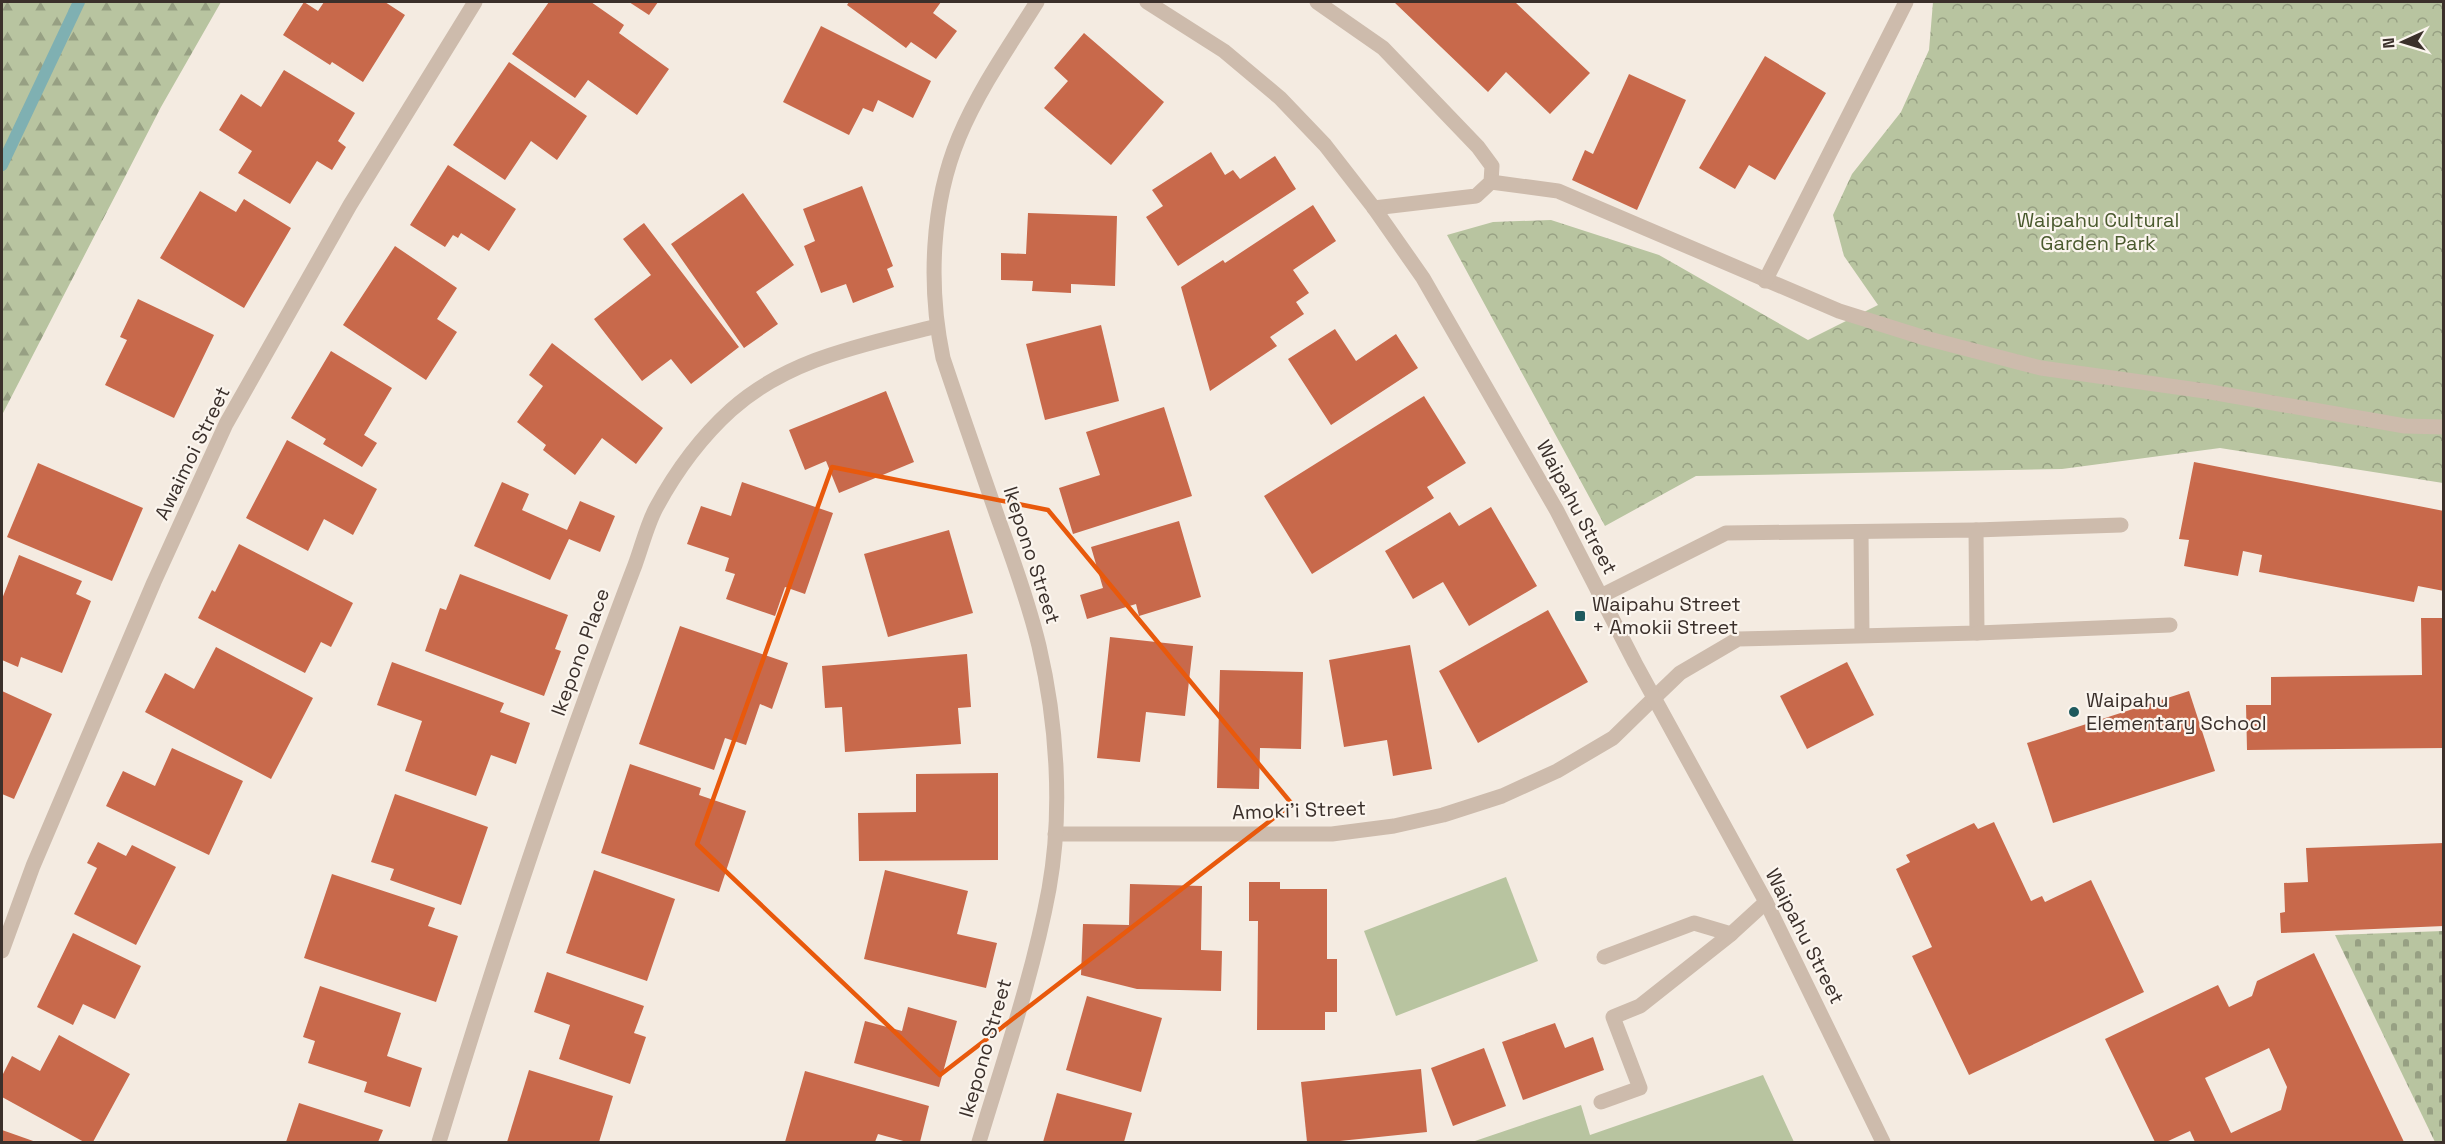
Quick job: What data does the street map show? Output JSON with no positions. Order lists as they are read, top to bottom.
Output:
{
  "streets": {
    "street": [
      "Awaimoi Street",
      "Waipahu Street",
      "Ikepono Street",
      "Ikepono Place",
      "Amoki'i Street"
    ]
  },
  "crossings": [
    ["Waipahu Street", "Amoki'i Street"],
    ["Ikepono Street", "Ikepono Place"],
    ["Ikepono Street", "Amoki'i Street"]
  ],
  "parks": ["Waipahu Cultural Garden Park"],
  "places": {
    "transit": ["Waipahu Street + Amokii Street"],
    "other": ["Waipahu Elementary School"]
  },
  "north": "left"
}
